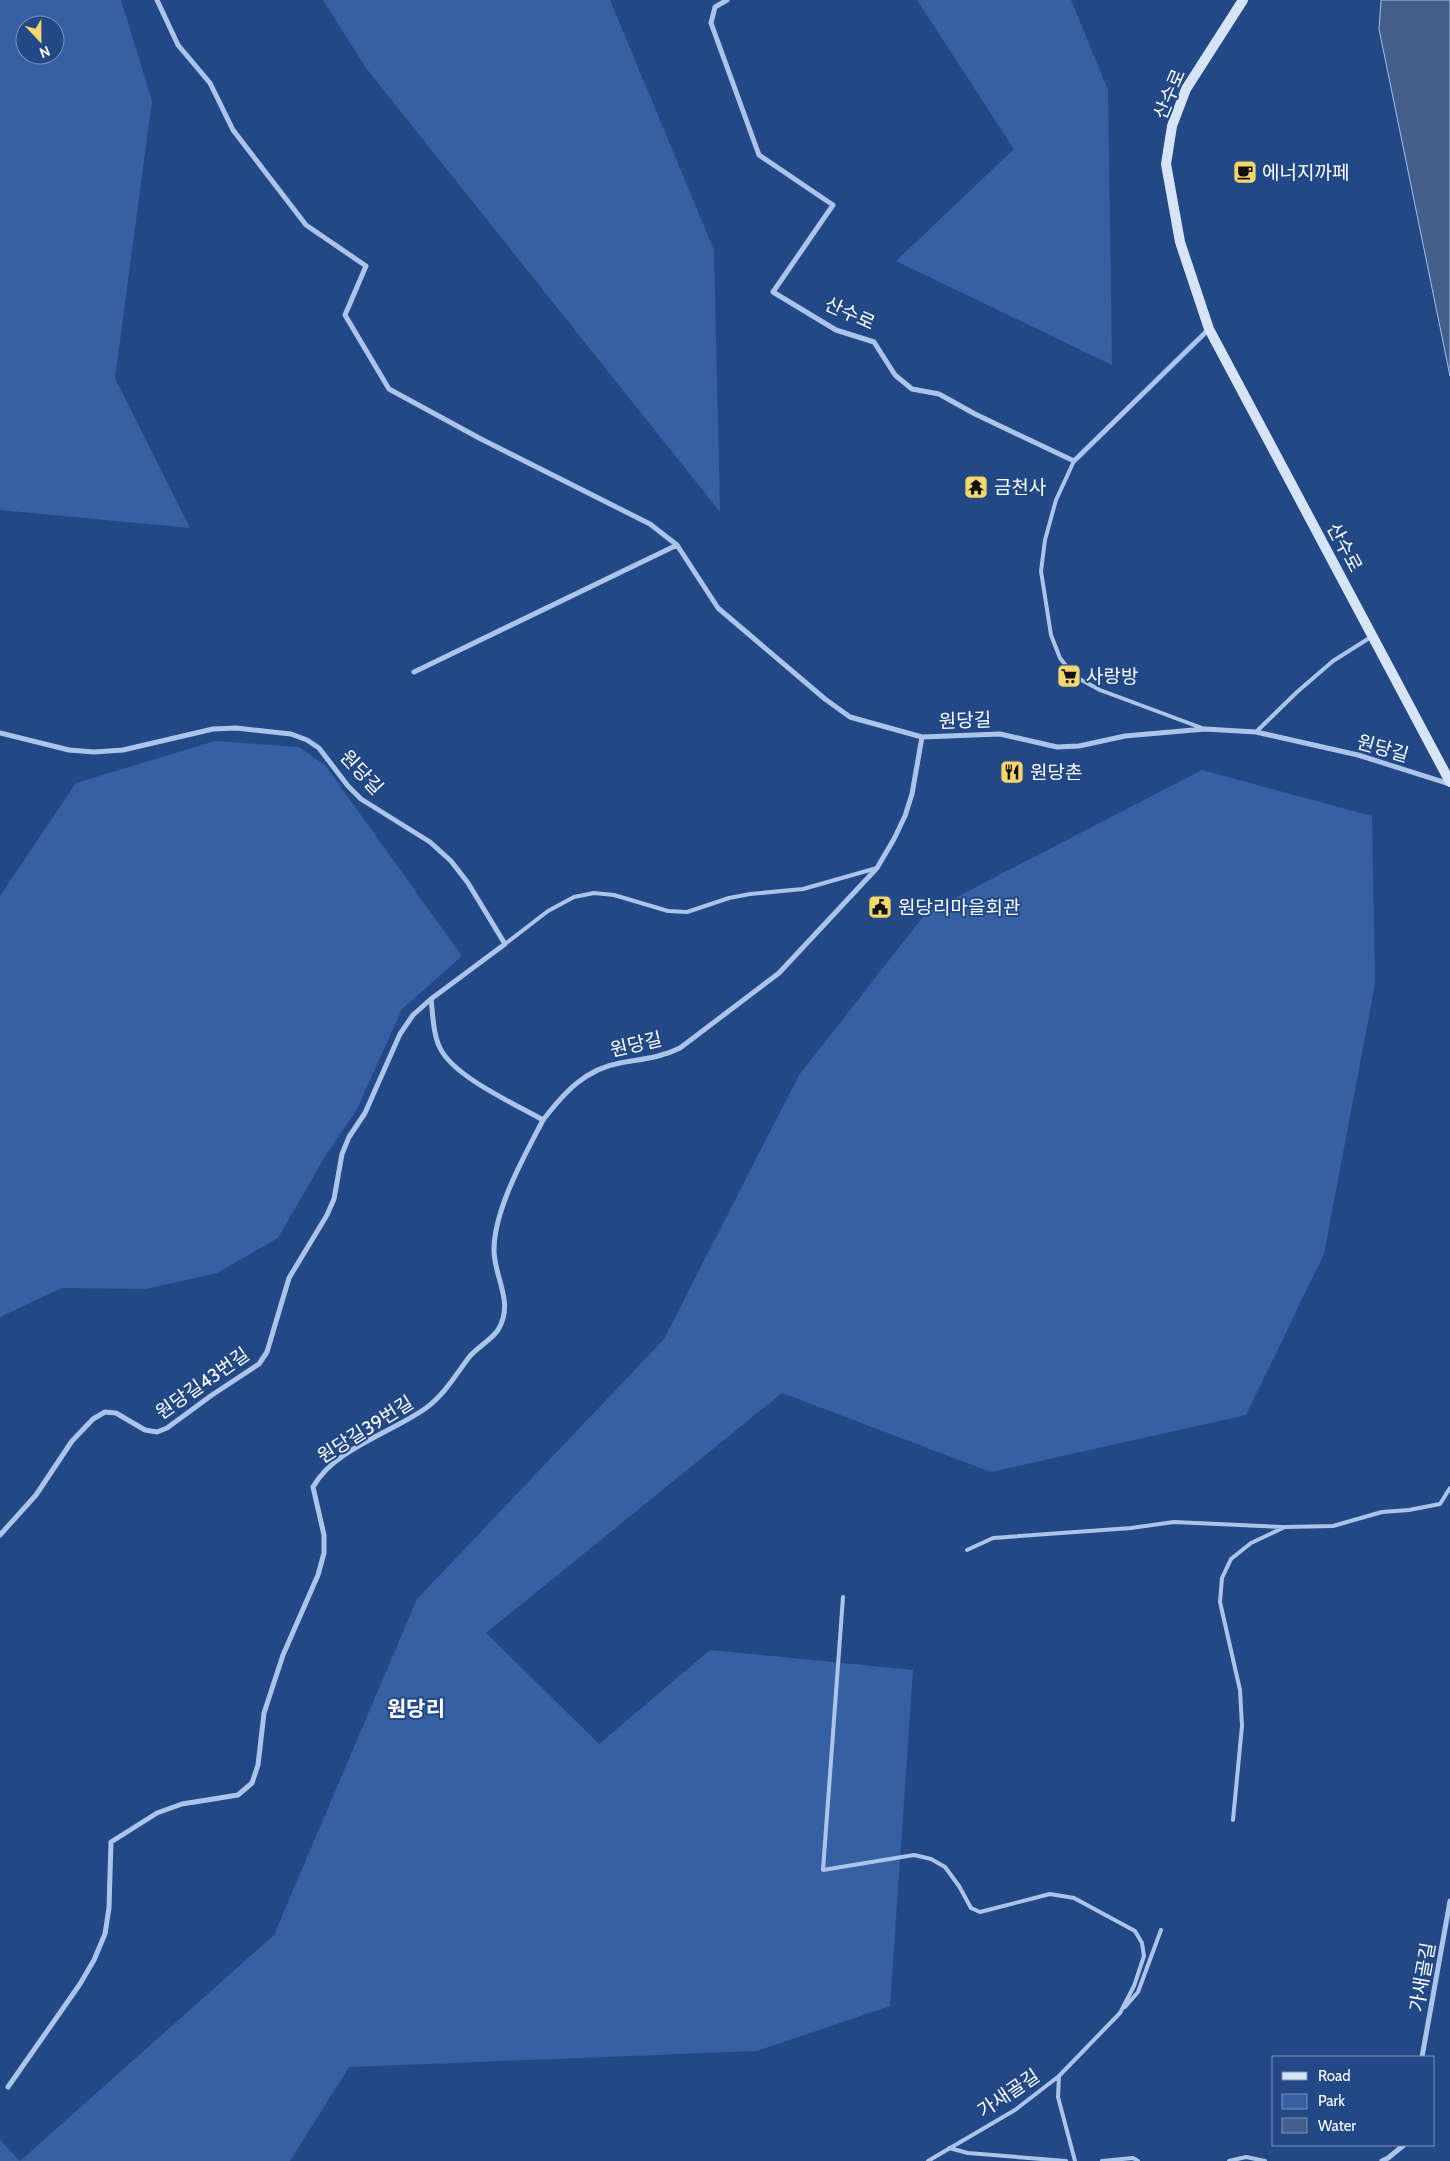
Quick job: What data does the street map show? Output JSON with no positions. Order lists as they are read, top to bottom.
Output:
{
  "streets": {
    "main road": ["산수로"],
    "street": [
      "원당길",
      "원당길43번길",
      "원당길39번길",
      "가새골길"
    ]
  },
  "crossings": [
    ["산수로", "원당길"],
    ["원당길", "원당길39번길"]
  ],
  "districts": ["원당리"],
  "places": {
    "cafe": ["에너지까페"],
    "temple": ["금천사"],
    "supermarket": ["사랑방"],
    "restaurant": ["원당촌"],
    "public building": ["원당리마을회관"]
  },
  "legend": ["Road", "Park", "Water"],
  "north": "bottom"
}
